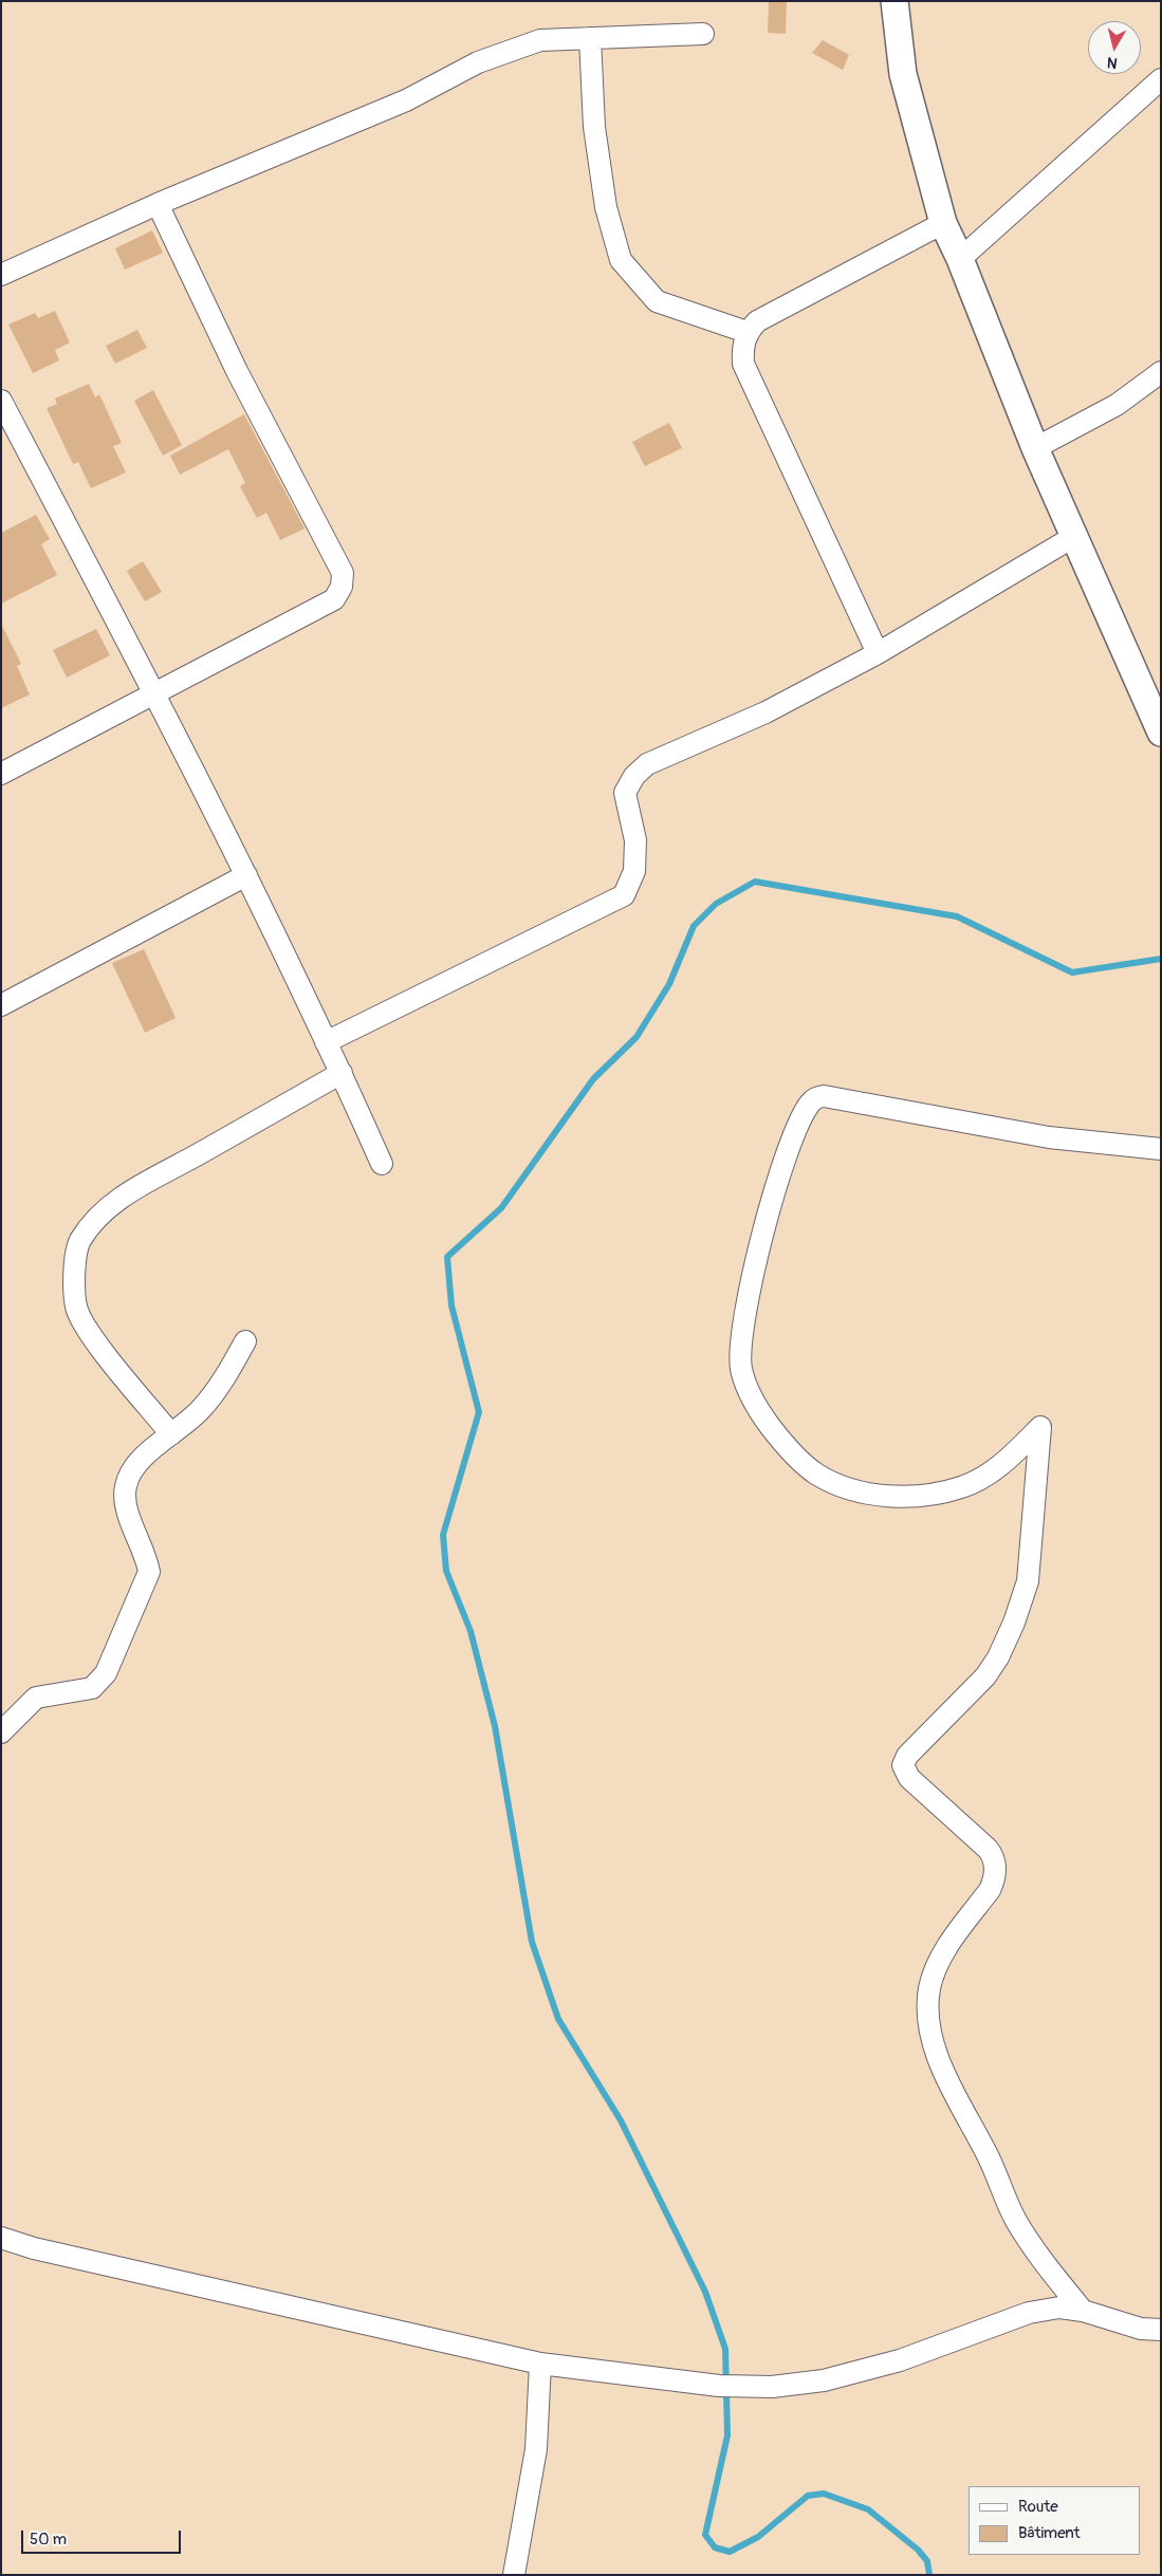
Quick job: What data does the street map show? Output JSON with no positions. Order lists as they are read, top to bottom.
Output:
{
  "legend": ["Route", "Bâtiment"],
  "scale_bar": "50 m",
  "north": "bottom"
}
